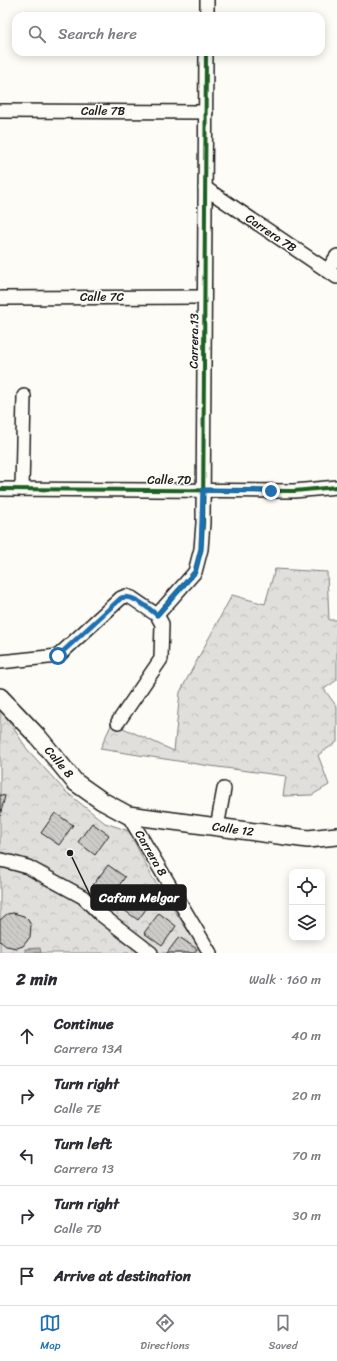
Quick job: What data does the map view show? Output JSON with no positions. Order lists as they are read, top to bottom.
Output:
{
  "streets": {
    "main road": ["Calle 8", "Calle 12"],
    "street": [
      "Calle 7B",
      "Carrera 7B",
      "Calle 7C",
      "Carrera 13",
      "Calle 7D",
      "Carrera 8"
    ]
  },
  "crossings": [
    ["Calle 7B", "Carrera 13"],
    ["Carrera 7B", "Carrera 13"],
    ["Calle 7C", "Carrera 13"],
    ["Carrera 13", "Calle 7D"],
    ["Calle 8", "Calle 12"],
    ["Calle 8", "Carrera 8"],
    ["Calle 12", "Carrera 8"]
  ],
  "places": ["Cafam Melgar"],
  "page": {
    "search": "Search here",
    "heading": ["2 min", "Walk · 160 m"],
    "list": [
      ["Continue", "Carrera 13A", "40 m"],
      ["Turn right", "Calle 7E", "20 m"],
      ["Turn left", "Carrera 13", "70 m"],
      ["Turn right", "Calle 7D", "30 m"],
      "Arrive at destination"
    ],
    "nav": ["Map", "Directions", "Saved"]
  }
}
